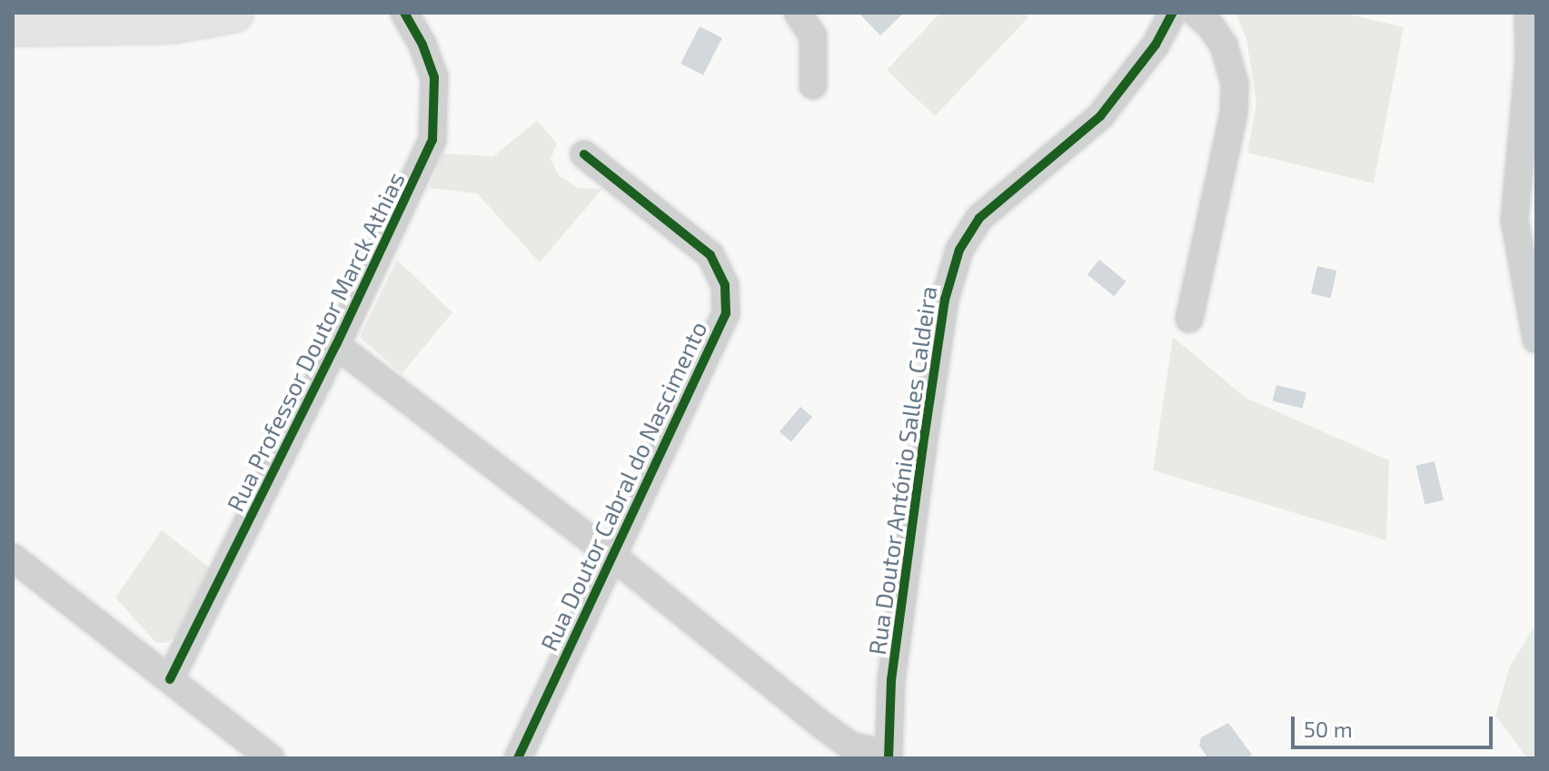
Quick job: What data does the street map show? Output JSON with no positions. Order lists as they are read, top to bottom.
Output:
{
  "streets": {
    "street": ["Rua Professor Doutor Marck Athias", "Rua Doutor António Salles Caldeira", "Rua Doutor Cabral do Nascimento"]
  },
  "scale_bar": "50 m"
}
